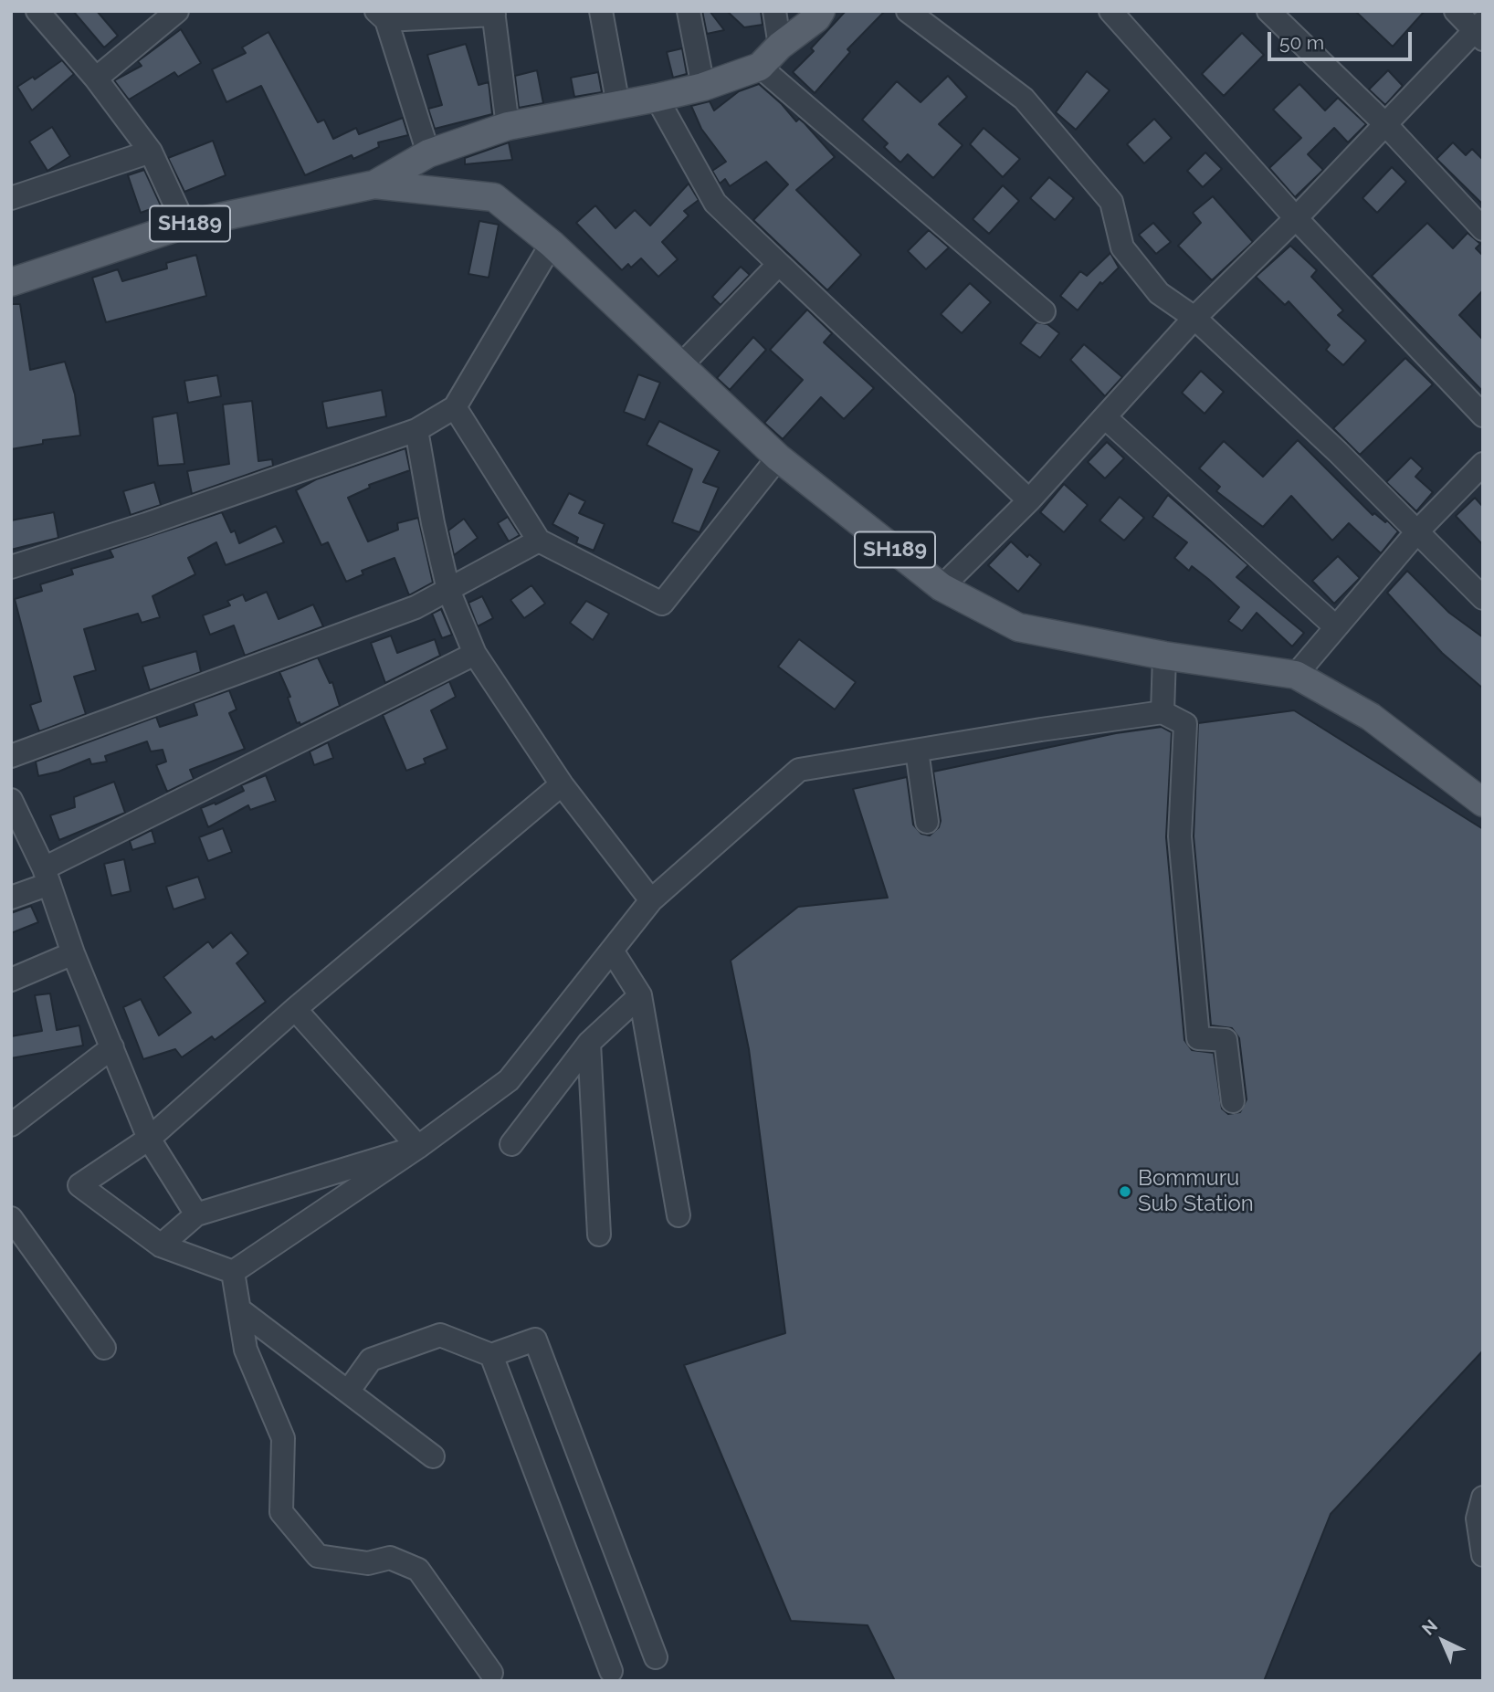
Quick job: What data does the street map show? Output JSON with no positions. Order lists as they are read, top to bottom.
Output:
{
  "streets": {
    "main road": ["SH189"]
  },
  "places": ["Bommuru Sub Station"],
  "scale_bar": "50 m",
  "north": "top left"
}
